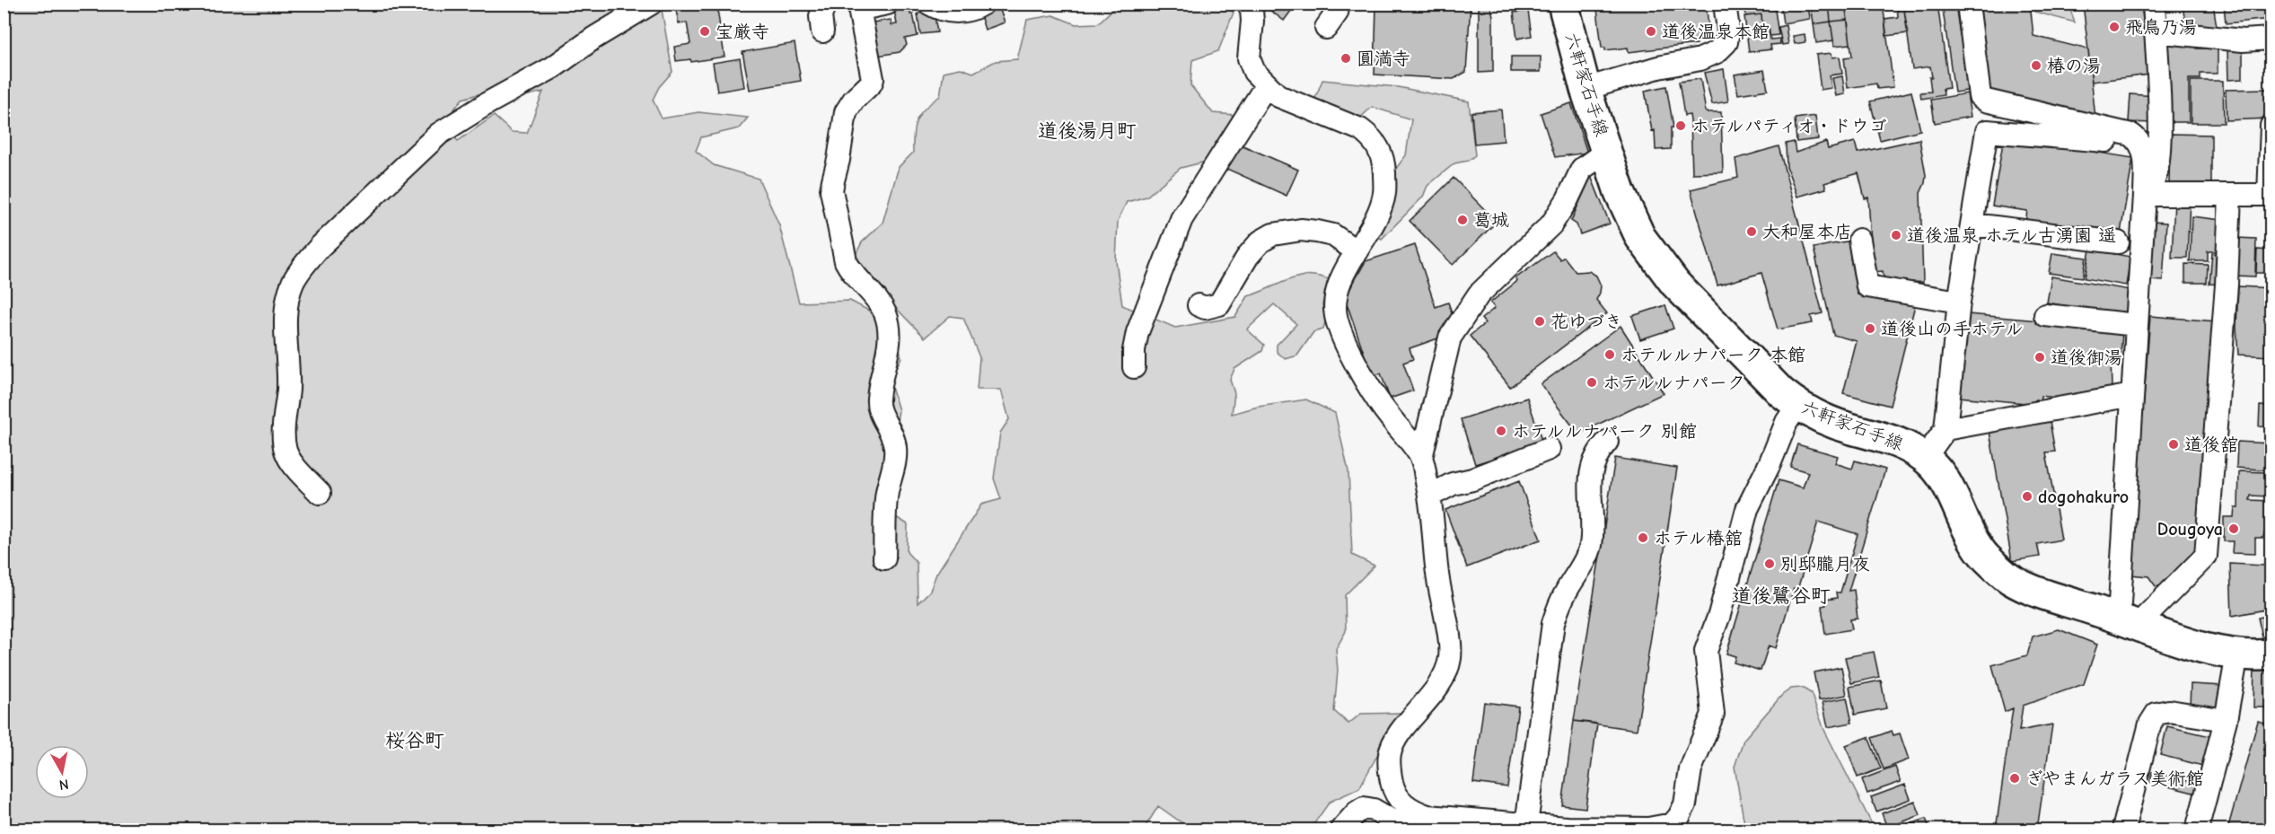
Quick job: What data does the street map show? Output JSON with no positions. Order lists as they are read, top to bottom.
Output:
{
  "streets": {
    "main road": ["六軒家石手線"]
  },
  "districts": ["道後湯月町", "道後鷺谷町", "桜谷町"],
  "places": [
    "飛鳥乃湯",
    "宝厳寺",
    "道後温泉本館",
    "圓満寺",
    "椿の湯",
    "ホテルパティオ・ドウゴ",
    "葛城",
    "大和屋本店",
    "道後温泉 ホテル古湧園 遥",
    "花ゆづき",
    "道後山の手ホテル",
    "ホテルルナパーク 本館",
    "道後御湯",
    "ホテルルナパーク",
    "ホテルルナパーク 別館",
    "道後舘",
    "dogohakuro",
    "Dougoya",
    "ホテル椿舘",
    "別邸朧月夜",
    "ぎやまんガラス美術館"
  ],
  "north": "bottom"
}
